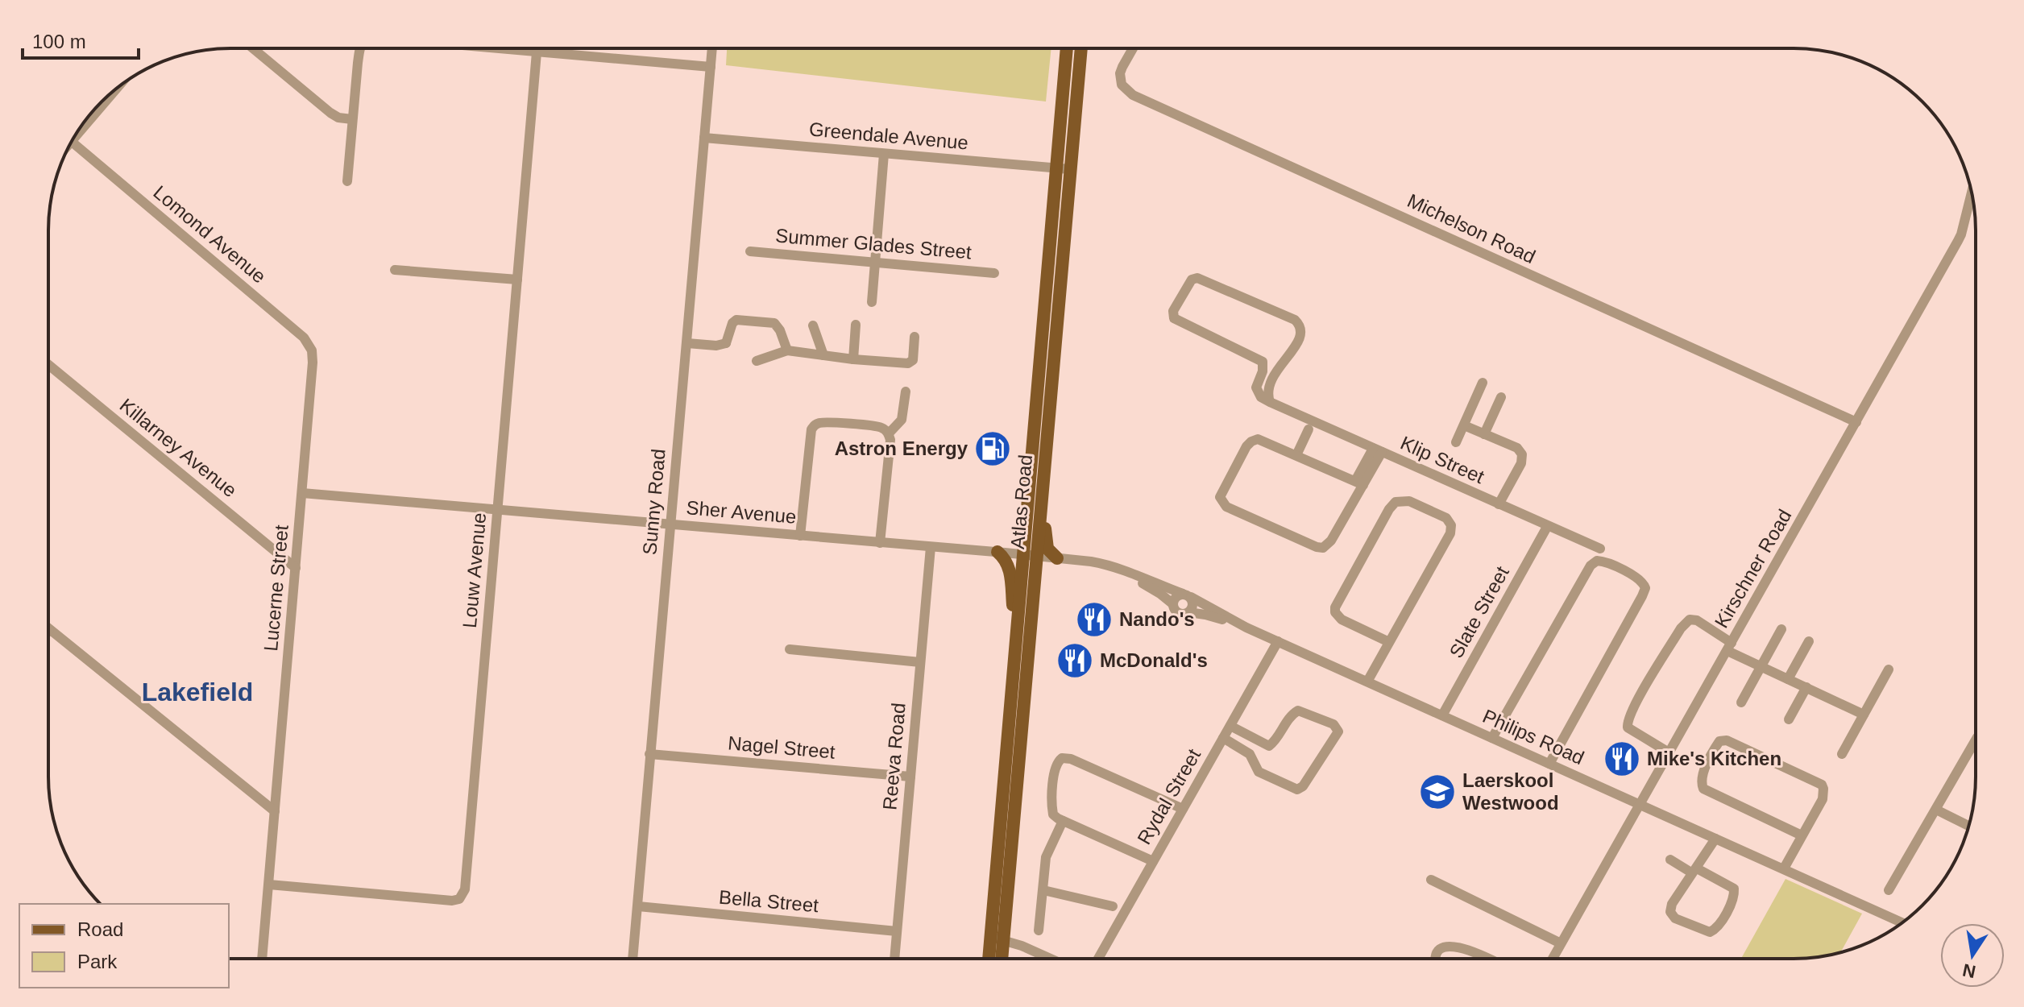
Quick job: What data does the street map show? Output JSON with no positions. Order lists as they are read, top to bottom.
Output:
{
  "streets": {
    "main road": ["Atlas Road"],
    "street": [
      "Greendale Avenue",
      "Michelson Road",
      "Lomond Avenue",
      "Summer Glades Street",
      "Killarney Avenue",
      "Klip Street",
      "Sunny Road",
      "Sher Avenue",
      "Kirschner Road",
      "Louw Avenue",
      "Lucerne Street",
      "Slate Street",
      "Philips Road",
      "Nagel Street",
      "Reeva Road",
      "Rydal Street",
      "Bella Street"
    ]
  },
  "crossings": [
    ["Greendale Avenue", "Sunny Road"],
    ["Greendale Avenue", "Atlas Road"],
    ["Michelson Road", "Kirschner Road"],
    ["Lomond Avenue", "Lucerne Street"],
    ["Killarney Avenue", "Lucerne Street"],
    ["Klip Street", "Slate Street"],
    ["Sunny Road", "Sher Avenue"],
    ["Sunny Road", "Nagel Street"],
    ["Sunny Road", "Bella Street"],
    ["Atlas Road", "Sher Avenue"],
    ["Atlas Road", "Philips Road"],
    ["Sher Avenue", "Louw Avenue"],
    ["Sher Avenue", "Lucerne Street"],
    ["Sher Avenue", "Philips Road"],
    ["Sher Avenue", "Reeva Road"],
    ["Kirschner Road", "Philips Road"],
    ["Louw Avenue", "Lucerne Street"],
    ["Slate Street", "Philips Road"],
    ["Philips Road", "Rydal Street"],
    ["Nagel Street", "Reeva Road"],
    ["Reeva Road", "Bella Street"]
  ],
  "districts": ["Lakefield"],
  "places": {
    "fuel station": ["Astron Energy"],
    "restaurant": ["Nando's", "McDonald's", "Mike's Kitchen"],
    "school or university": ["Laerskool Westwood"]
  },
  "legend": ["Road", "Park"],
  "scale_bar": "100 m",
  "north": "bottom"
}
